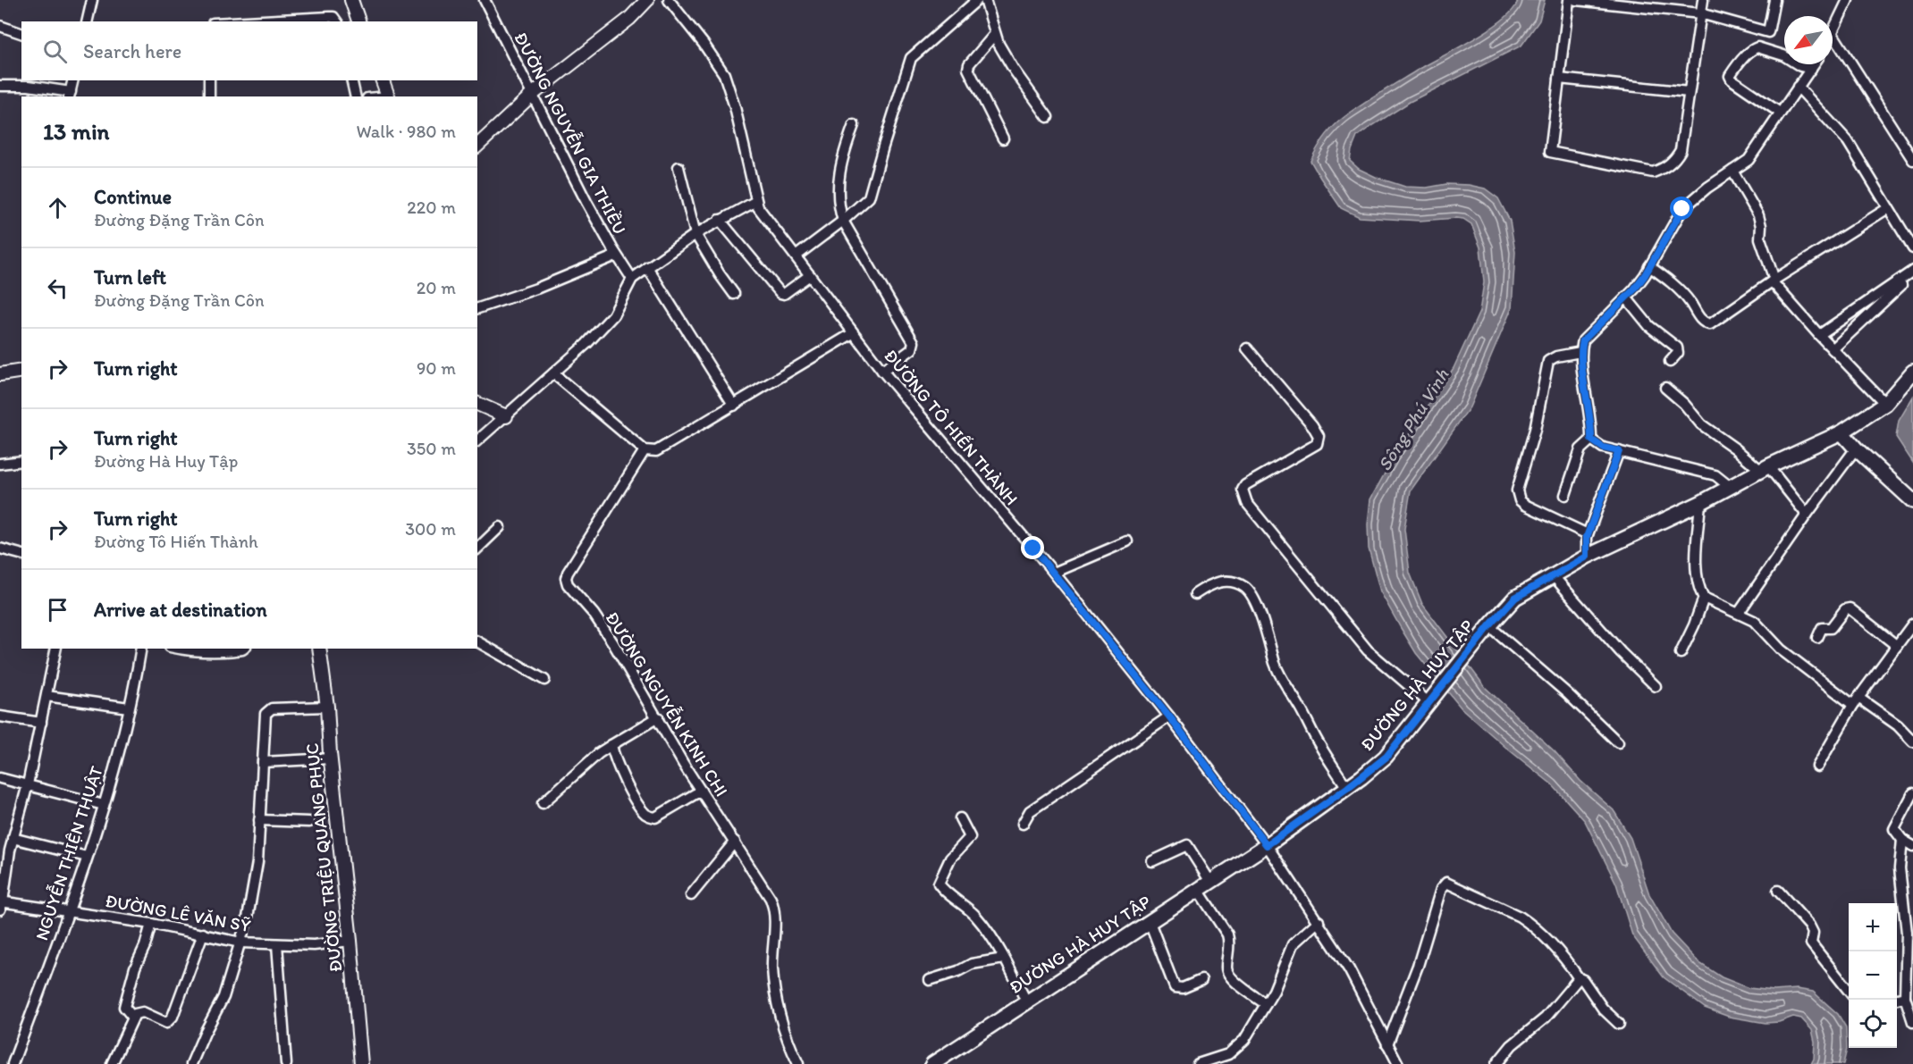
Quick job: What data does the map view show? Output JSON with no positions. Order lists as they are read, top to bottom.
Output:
{
  "streets": {
    "main road": ["ĐƯỜNG HÀ HUY TẬP"],
    "street": [
      "ĐƯỜNG NGUYỄN GIA THIỀU",
      "ĐƯỜNG TÔ HIẾN THÀNH",
      "ĐƯỜNG NGUYỄN KINH CHI",
      "NGUYỄN THIỆN THUẬT",
      "ĐƯỜNG TRIỆU QUANG PHỤC",
      "ĐƯỜNG LÊ VĂN SỸ"
    ]
  },
  "crossings": [
    ["ĐƯỜNG TÔ HIẾN THÀNH", "ĐƯỜNG HÀ HUY TẬP"],
    ["NGUYỄN THIỆN THUẬT", "ĐƯỜNG LÊ VĂN SỸ"],
    ["ĐƯỜNG TRIỆU QUANG PHỤC", "ĐƯỜNG LÊ VĂN SỸ"]
  ],
  "water": ["Sông Phú Vinh"],
  "north": "bottom left",
  "page": {
    "search": "Search here",
    "heading": ["13 min", "Walk · 980 m"],
    "list": [
      ["Continue", "Đường Đặng Trần Côn", "220 m"],
      ["Turn left", "Đường Đặng Trần Côn", "20 m"],
      ["Turn right", "90 m"],
      ["Turn right", "Đường Hà Huy Tập", "350 m"],
      ["Turn right", "Đường Tô Hiến Thành", "300 m"],
      "Arrive at destination"
    ],
    "map_buttons": ["+", "−"]
  }
}
